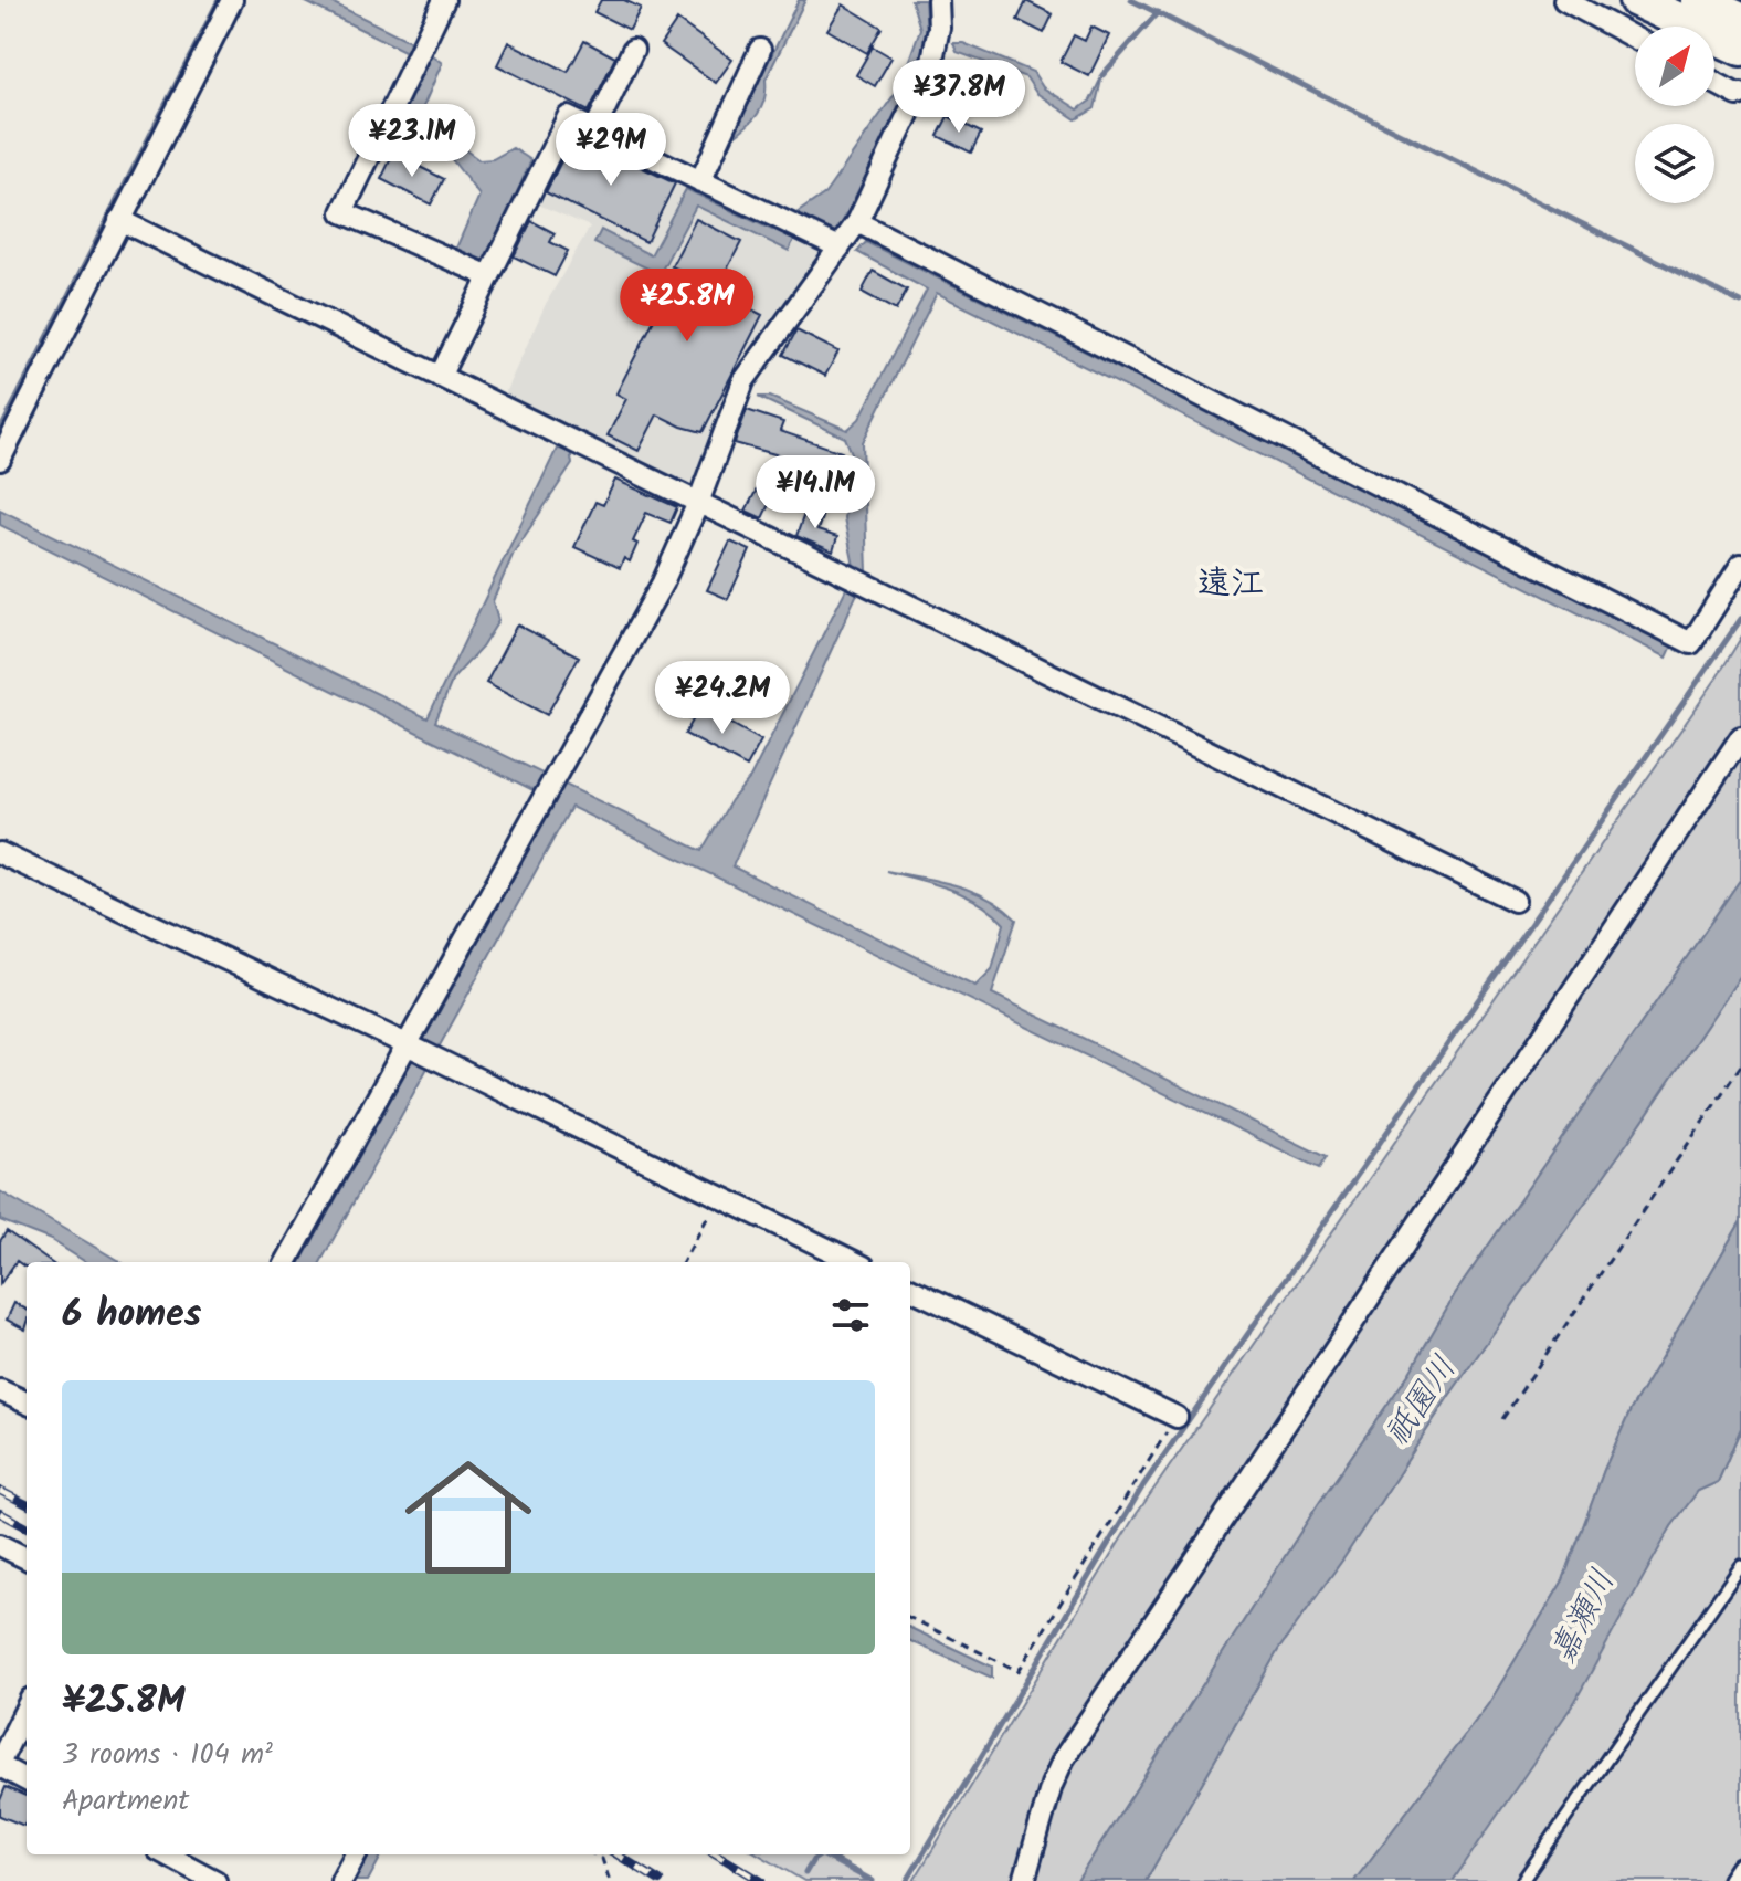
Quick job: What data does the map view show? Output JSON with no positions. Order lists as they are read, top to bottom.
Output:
{
  "districts": ["遠江"],
  "water": ["祇園川", "嘉瀬川"],
  "north": "top right",
  "page": {
    "price": [
      "¥37.8M",
      "¥23.1M",
      "¥29M",
      "¥25.8M",
      "¥14.1M",
      "¥24.2M"
    ],
    "heading": "6 homes",
    "list": [
      {
        "name": "¥25.8M",
        "note": "3 rooms · 104 m² · Apartment"
      }
    ]
  }
}
